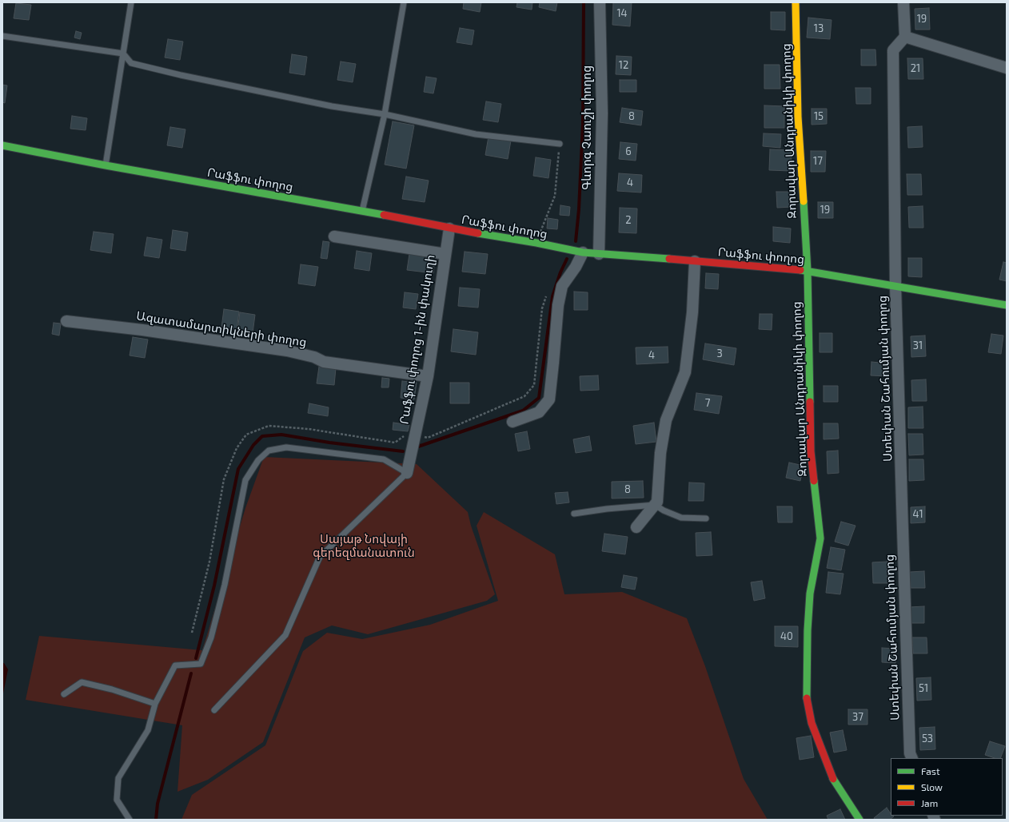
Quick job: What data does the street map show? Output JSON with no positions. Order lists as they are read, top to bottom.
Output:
{
  "streets": {
    "main road": ["Զորավար Անդրանիկի փողոց", "Րաֆֆու փողոց"],
    "street": [
      "Գևորգ Չաուշի փողոց",
      "Ազատամարտիկների փողոց",
      "Րաֆֆու փողոց 1-ին փակուղի",
      "Ստեփան Շահումյան փողոց"
    ]
  },
  "crossings": [
    ["Գևորգ Չաուշի փողոց", "Րաֆֆու փողոց"],
    ["Զորավար Անդրանիկի փողոց", "Րաֆֆու փողոց"],
    ["Րաֆֆու փողոց", "Րաֆֆու փողոց 1-ին փակուղի"],
    ["Րաֆֆու փողոց", "Ստեփան Շահումյան փողոց"],
    ["Ազատամարտիկների փողոց", "Րաֆֆու փողոց 1-ին փակուղի"]
  ],
  "parks": ["Սայաթ Նովայի գերեզմանատուն"],
  "house_numbers": [
    "14",
    "19",
    "13",
    "12",
    "21",
    "8",
    "15",
    "6",
    "17",
    "4",
    "19",
    "2",
    "31",
    "3",
    "4",
    "7",
    "8",
    "41",
    "40",
    "51",
    "37",
    "53"
  ],
  "legend": ["Fast", "Slow", "Jam"]
}
